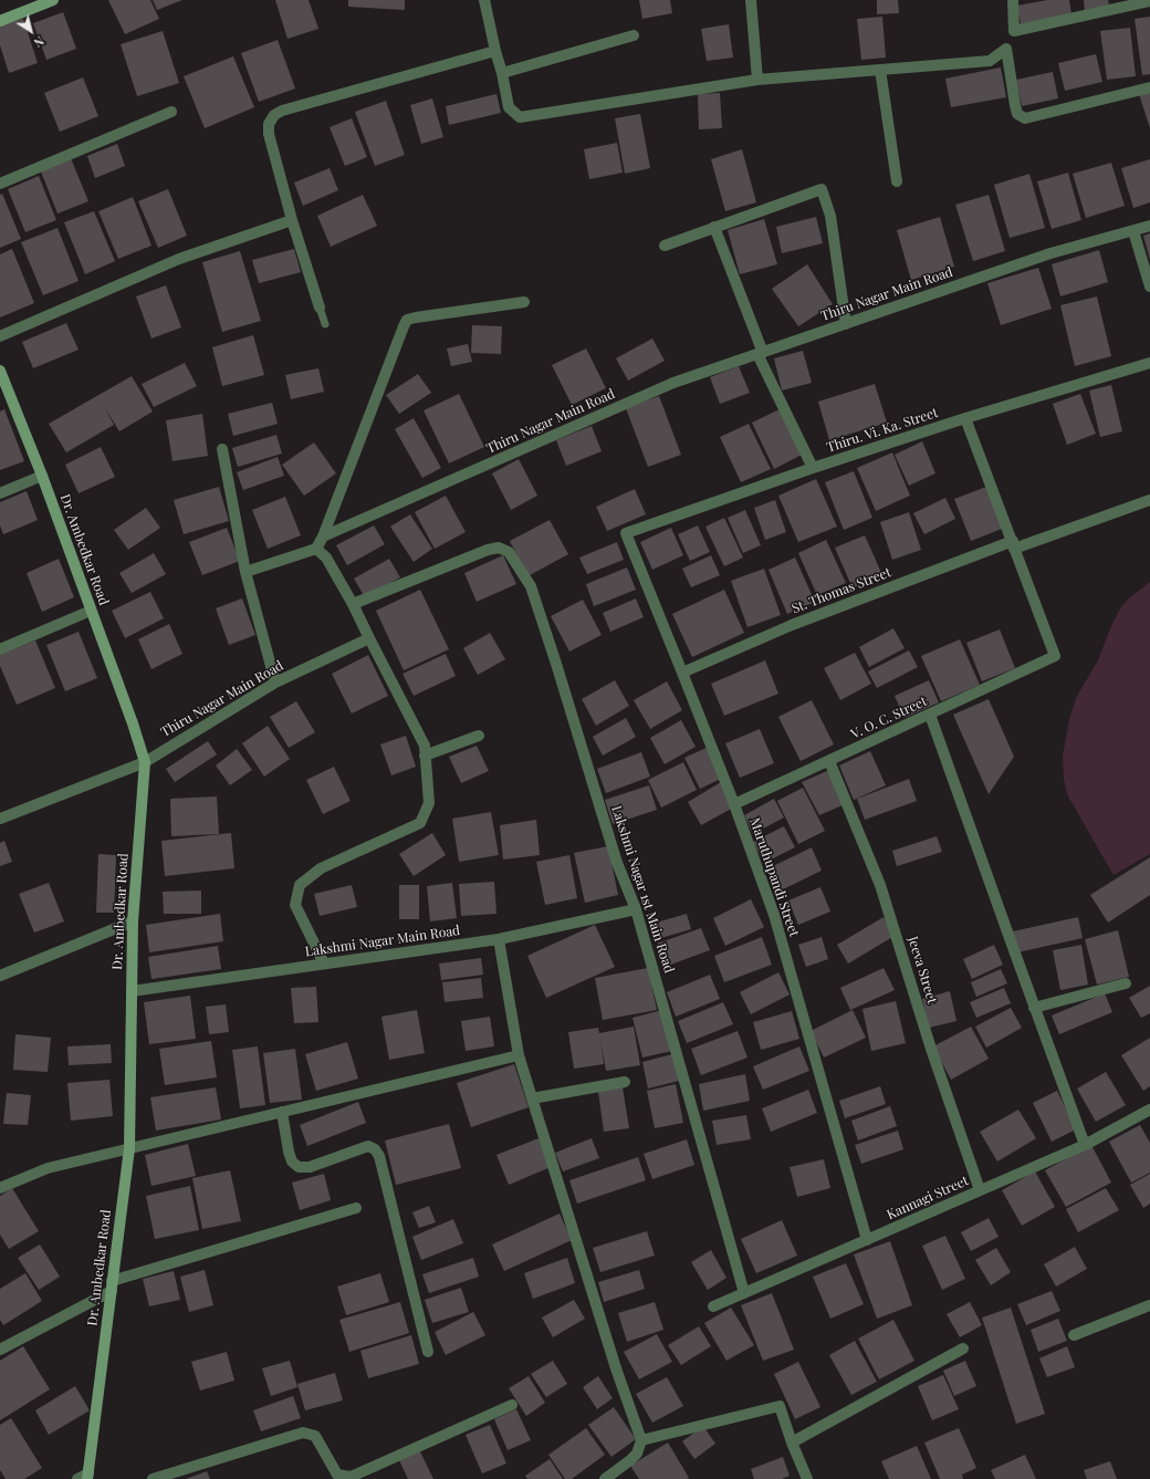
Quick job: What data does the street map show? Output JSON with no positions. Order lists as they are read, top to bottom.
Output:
{
  "streets": {
    "street": [
      "Thiru Nagar Main Road",
      "Thiru. Vi. Ka. Street",
      "Dr. Ambedkar Road",
      "St. Thomas Street",
      "V. O. C. Street",
      "Maruthupandi Street",
      "Lakshmi Nagar 1st Main Road",
      "Lakshmi Nagar Main Road",
      "Jeeva Street",
      "Kannagi Street"
    ]
  },
  "crossings": [
    ["Thiru Nagar Main Road", "Dr. Ambedkar Road"],
    ["Thiru. Vi. Ka. Street", "Maruthupandi Street"],
    ["Dr. Ambedkar Road", "Lakshmi Nagar Main Road"],
    ["St. Thomas Street", "V. O. C. Street"],
    ["St. Thomas Street", "Maruthupandi Street"],
    ["V. O. C. Street", "Maruthupandi Street"],
    ["V. O. C. Street", "Jeeva Street"],
    ["Maruthupandi Street", "Kannagi Street"],
    ["Lakshmi Nagar 1st Main Road", "Lakshmi Nagar Main Road"],
    ["Lakshmi Nagar 1st Main Road", "Kannagi Street"],
    ["Jeeva Street", "Kannagi Street"]
  ],
  "north": "bottom right"
}
